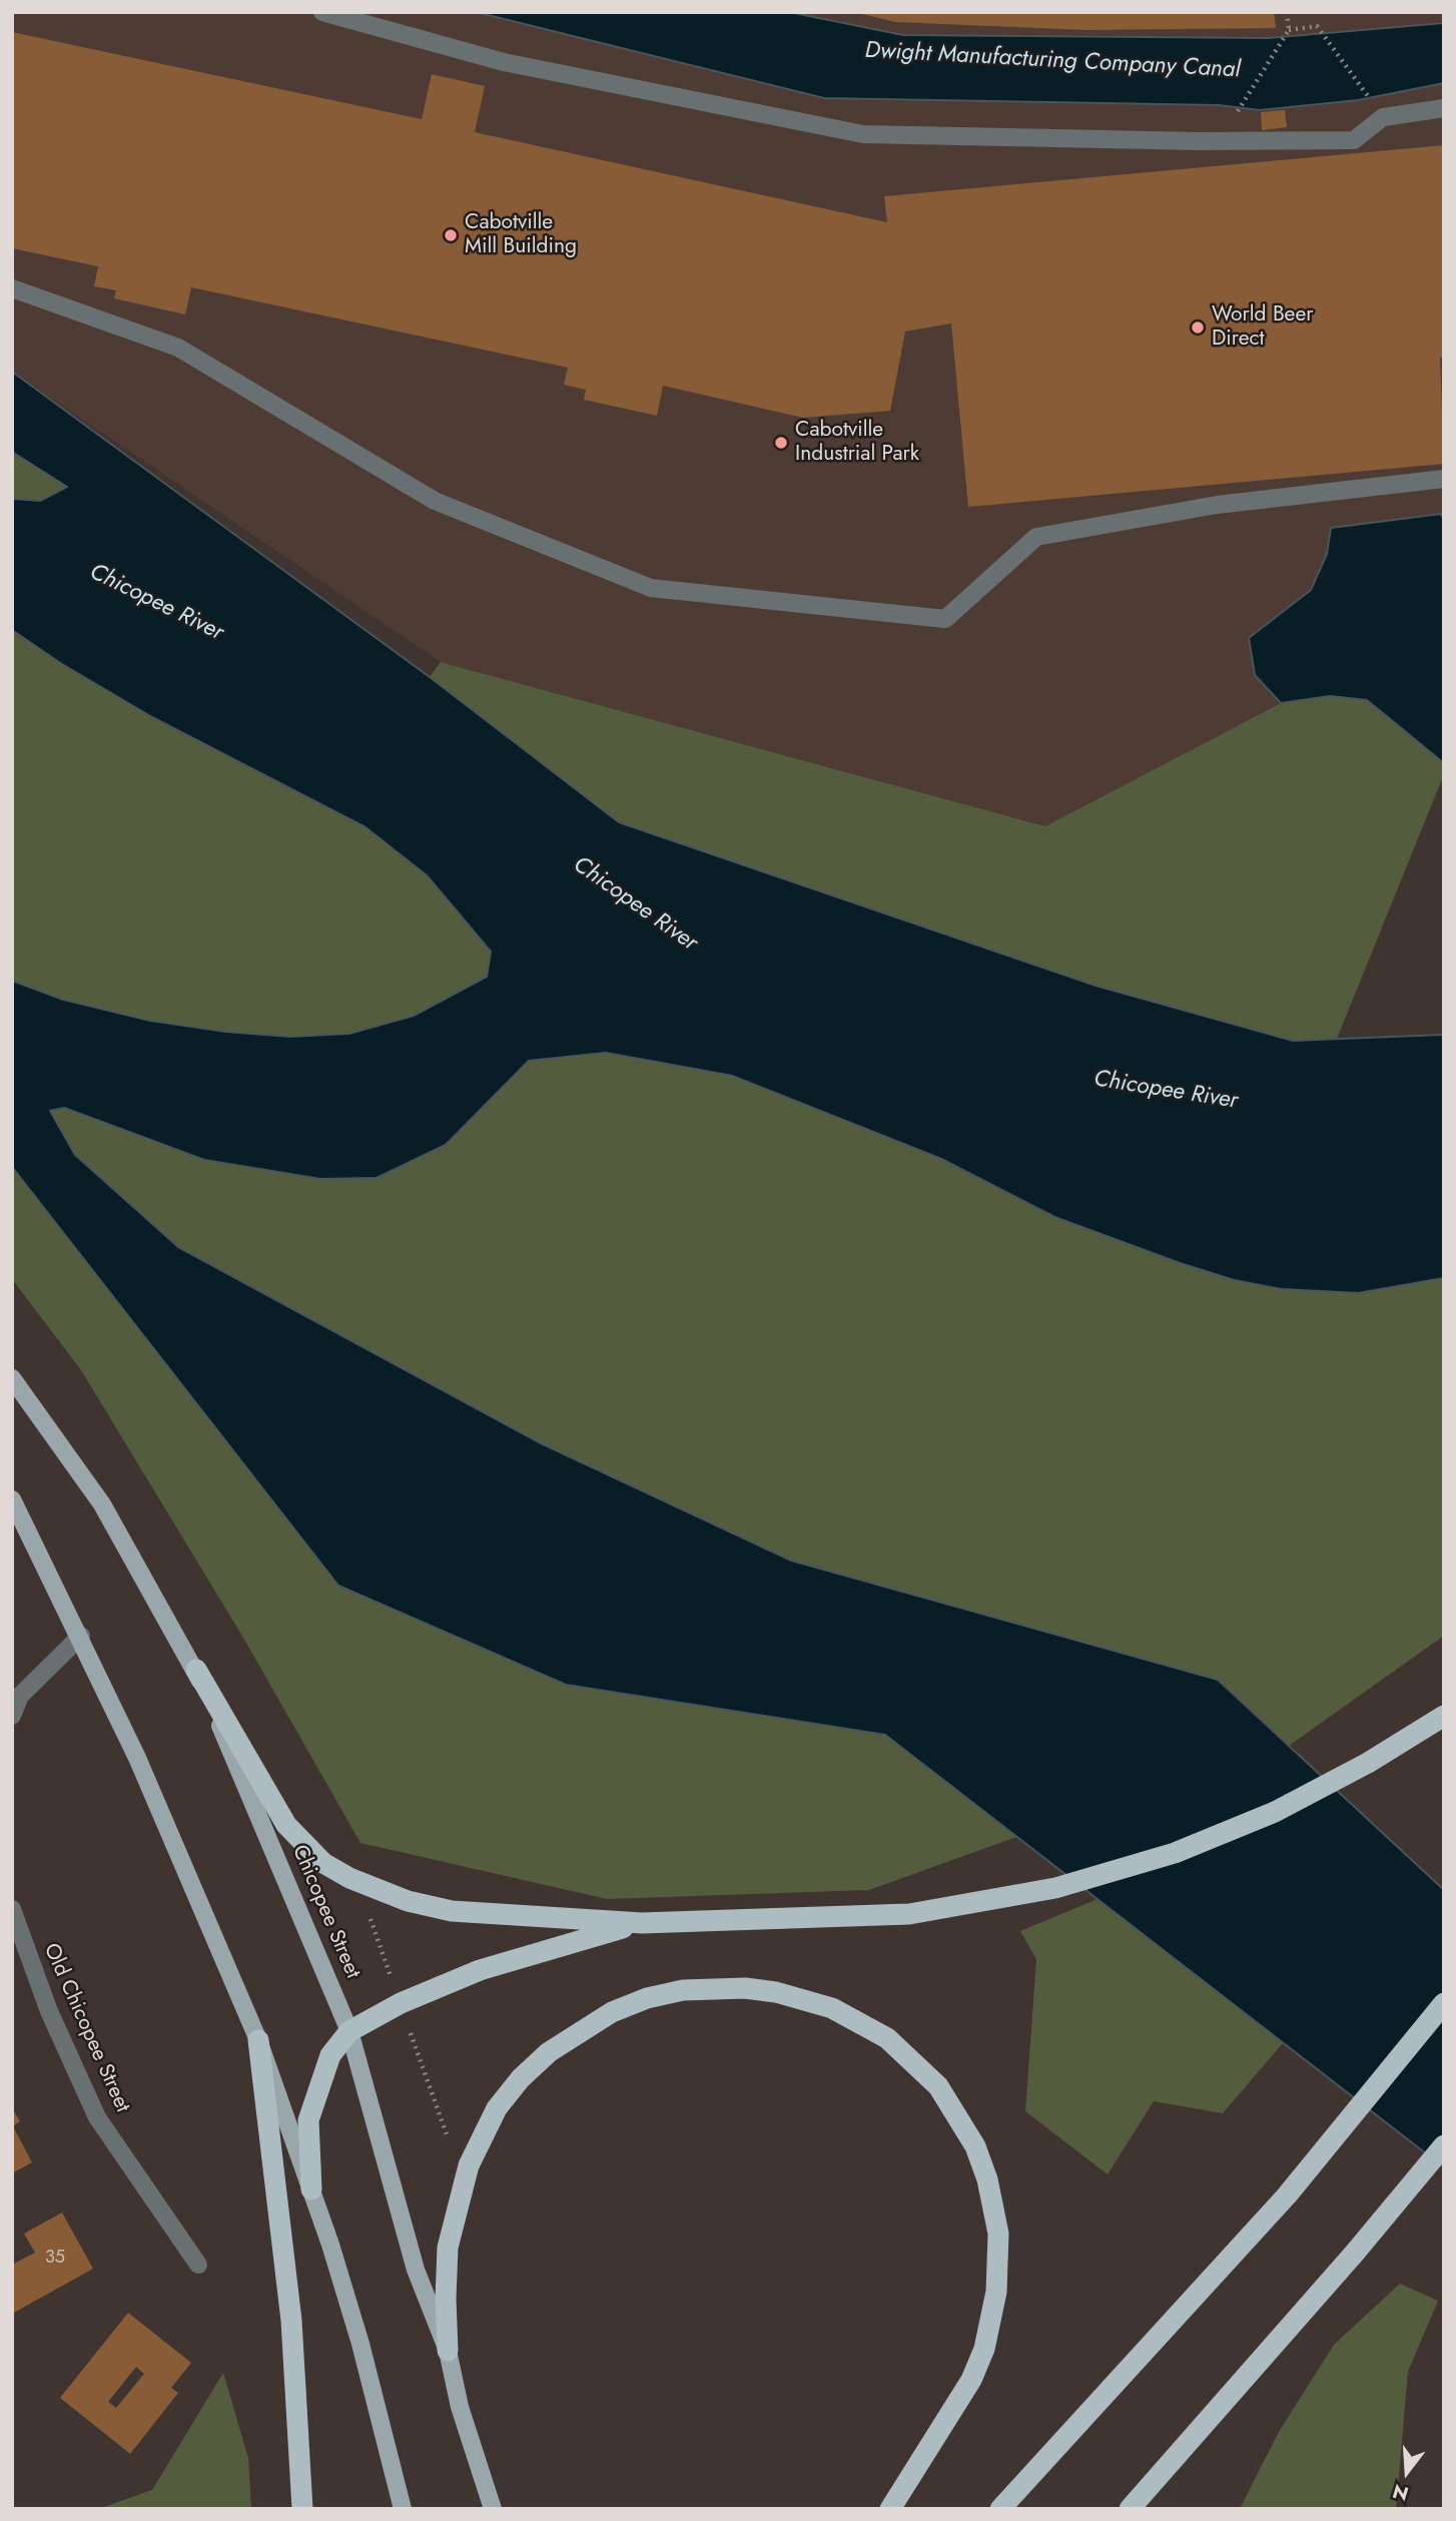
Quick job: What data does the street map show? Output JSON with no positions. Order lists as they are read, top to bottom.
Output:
{
  "streets": {
    "main road": ["Chicopee Street"],
    "street": ["Old Chicopee Street"]
  },
  "water": ["Dwight Manufacturing Company Canal", "Chicopee River"],
  "places": ["Cabotville Mill Building", "World Beer Direct", "Cabotville Industrial Park"],
  "house_numbers": ["35"],
  "north": "bottom"
}
